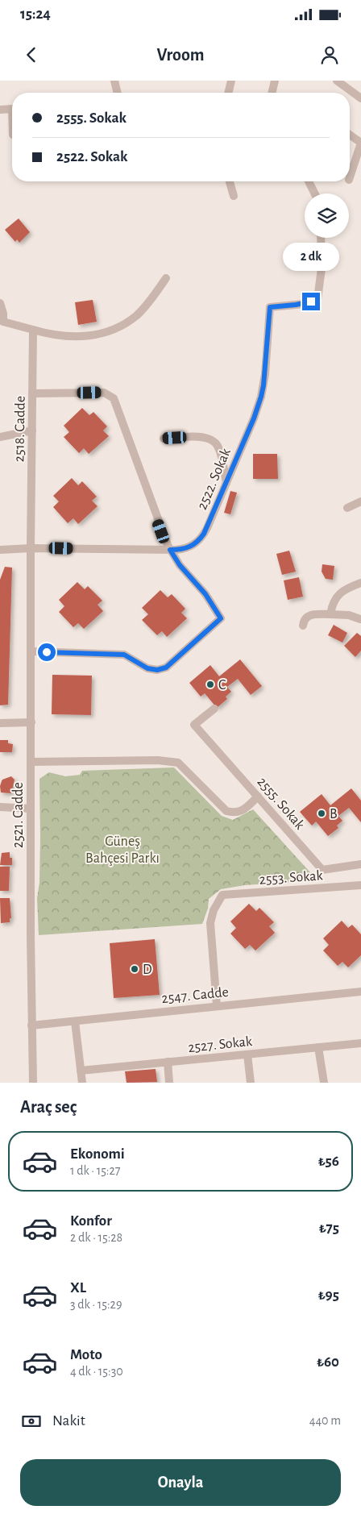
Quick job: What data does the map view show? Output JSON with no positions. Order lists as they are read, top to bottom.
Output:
{
  "streets": {
    "street": [
      "2518. Cadde",
      "2522. Sokak",
      "2555. Sokak",
      "2521. Cadde",
      "2553. Sokak",
      "2547. Cadde",
      "2527. Sokak"
    ]
  },
  "crossings": [
    ["2518. Cadde", "2522. Sokak"],
    ["2518. Cadde", "2521. Cadde"],
    ["2522. Sokak", "2521. Cadde"],
    ["2521. Cadde", "2547. Cadde"],
    ["2553. Sokak", "2547. Cadde"]
  ],
  "parks": ["Güneş Bahçesi Parkı"],
  "places": ["C", "B", "D"],
  "page": {
    "status": "15:24",
    "header": "Vroom",
    "banner": ["2555. Sokak", "2522. Sokak"],
    "bubble": "2 dk",
    "heading": "Araç seç",
    "list": [
      {
        "name": "Ekonomi",
        "note": "1 dk · 15:27",
        "value": "₺56"
      },
      {
        "name": "Konfor",
        "note": "2 dk · 15:28",
        "value": "₺75"
      },
      {
        "name": "XL",
        "note": "3 dk · 15:29",
        "value": "₺95"
      },
      {
        "name": "Moto",
        "note": "4 dk · 15:30",
        "value": "₺60"
      }
    ],
    "pay": ["Nakit", "440 m"],
    "buttons": "Onayla"
  }
}
